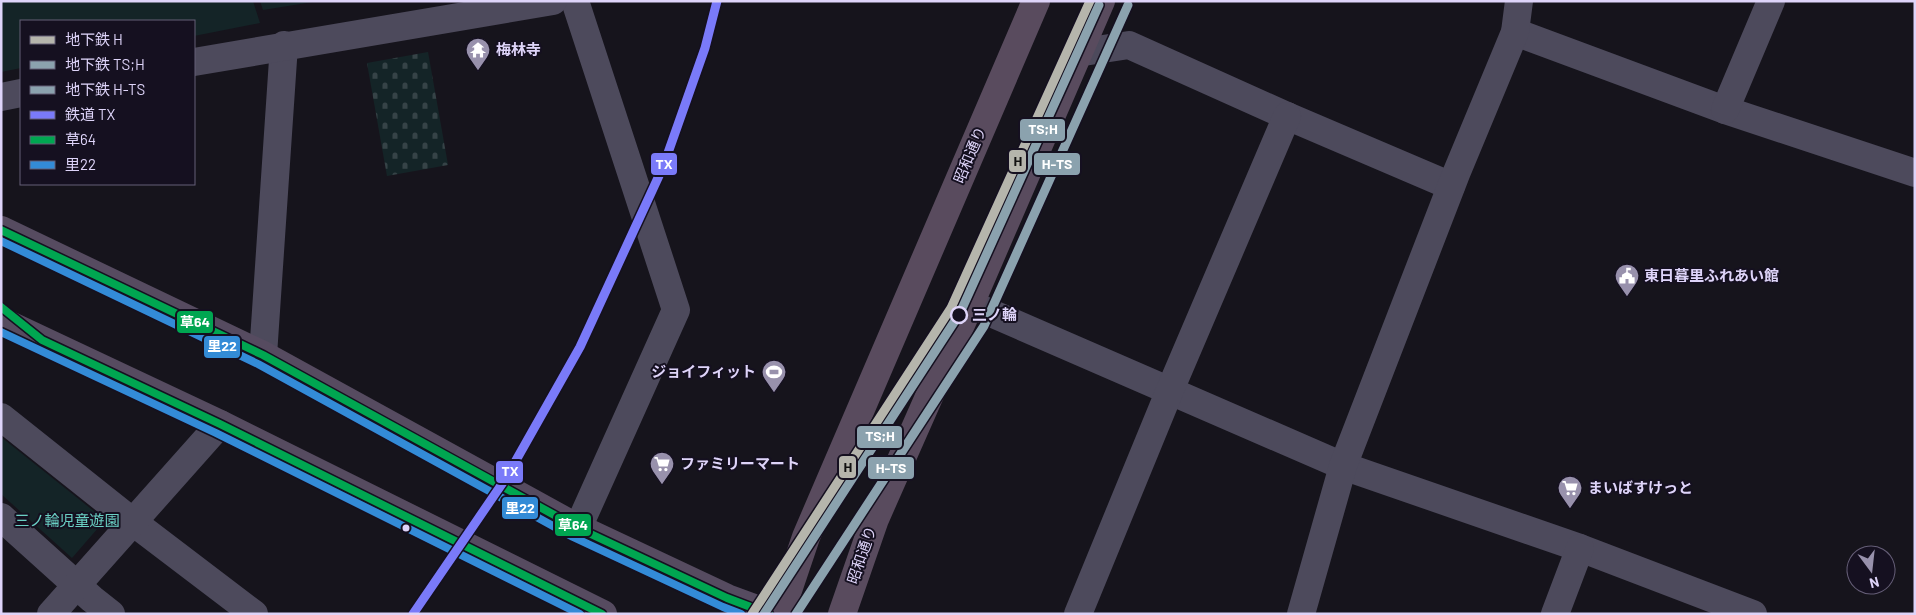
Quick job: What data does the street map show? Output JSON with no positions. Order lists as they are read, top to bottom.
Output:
{
  "streets": {
    "highway": ["昭和通り"]
  },
  "parks": ["三ノ輪児童遊園"],
  "places": {
    "temple": ["梅林寺"],
    "public building": ["東日暮里ふれあい館"],
    "other": ["三ノ輪"],
    "sports": ["ジョイフィット"],
    "supermarket": ["ファミリーマート", "まいばすけっと"]
  },
  "lines": [
    "metro line H",
    "rail line TX",
    "metro line TS;H",
    "metro line H-TS",
    "transit line 草64",
    "transit line 里22"
  ],
  "legend": [
    "地下鉄 H",
    "地下鉄 TS;H",
    "地下鉄 H-TS",
    "鉄道 TX",
    "草64",
    "里22"
  ],
  "north": "bottom"
}
